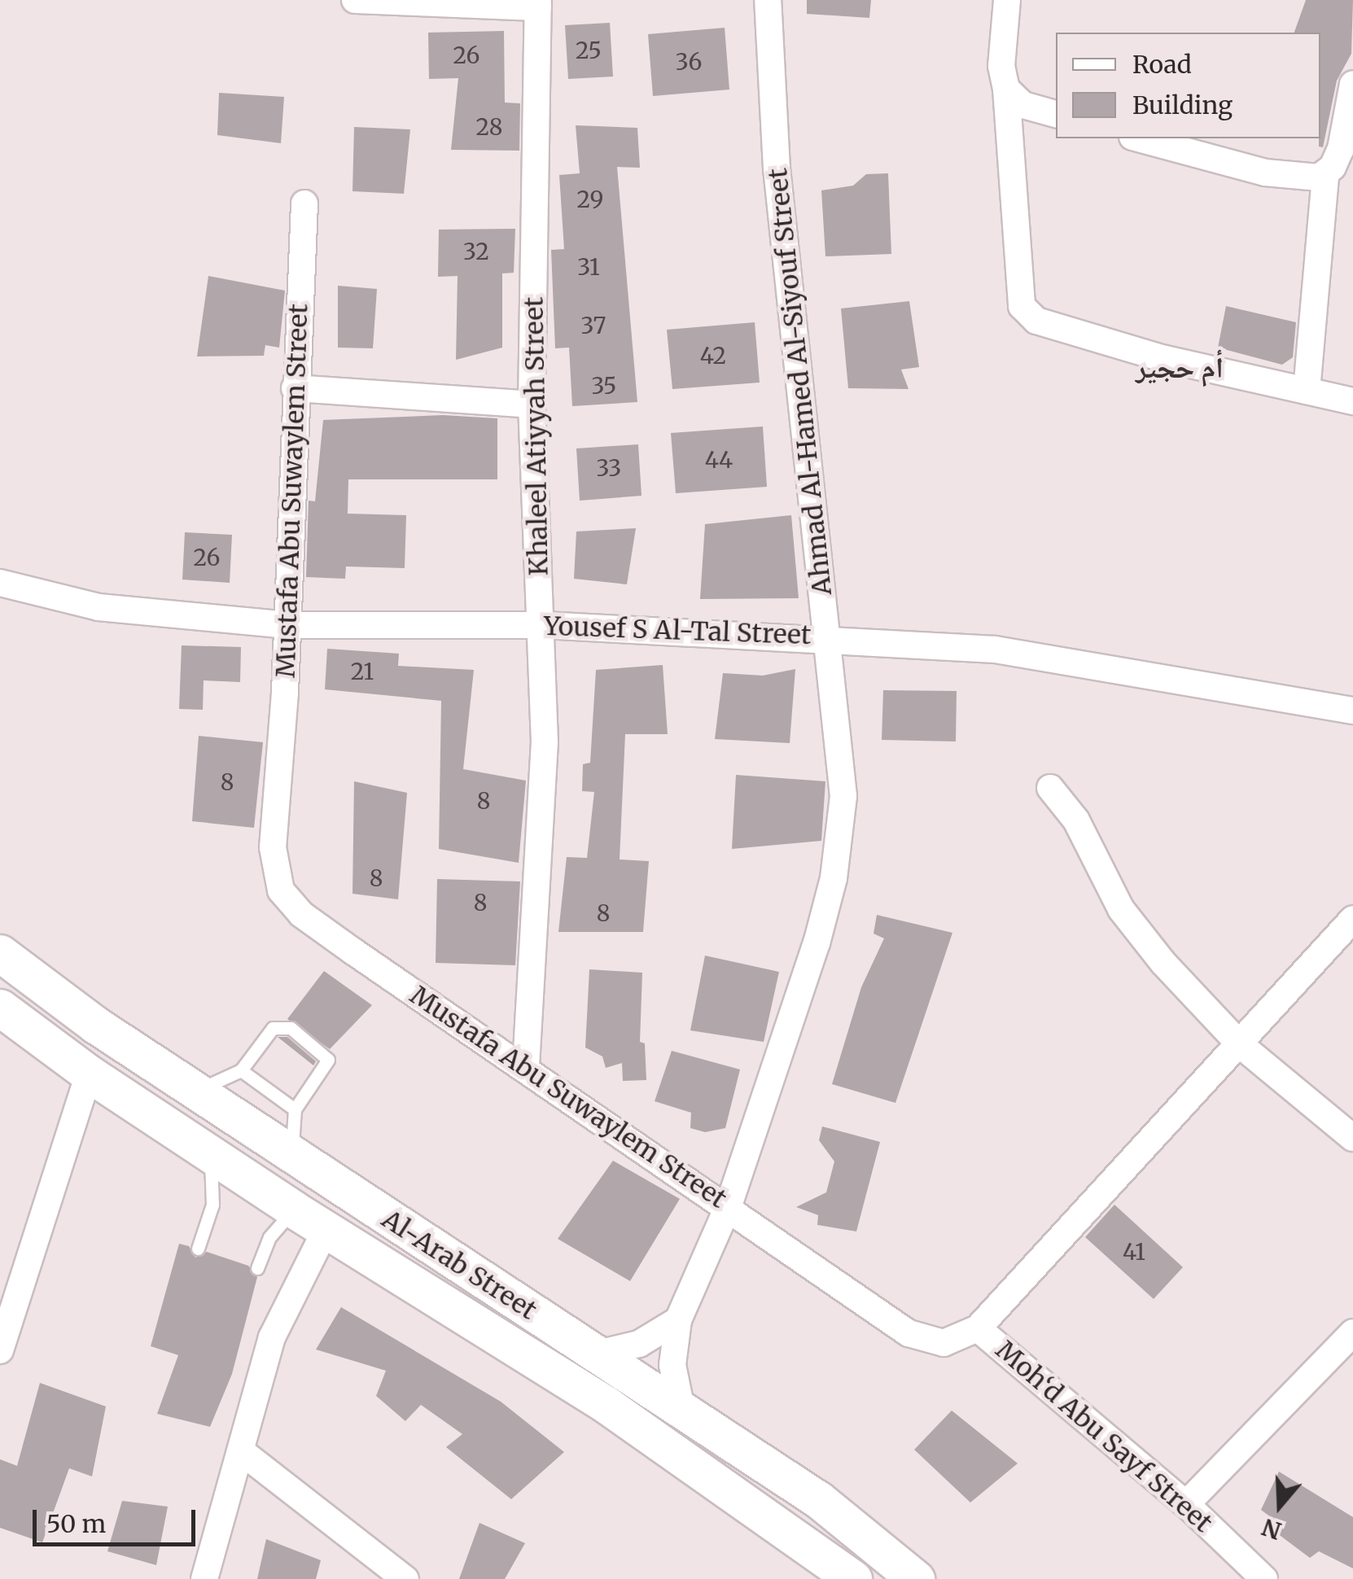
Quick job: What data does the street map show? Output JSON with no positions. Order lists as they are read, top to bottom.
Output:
{
  "streets": {
    "main road": ["Al-Arab Street"],
    "street": [
      "Ahmad Al-Hamed Al-Siyouf Street",
      "Khaleel Atiyyah Street",
      "Mustafa Abu Suwaylem Street",
      "Yousef S Al-Tal Street",
      "Moh‘d Abu Sayf Street"
    ]
  },
  "crossings": [
    ["Ahmad Al-Hamed Al-Siyouf Street", "Mustafa Abu Suwaylem Street"],
    ["Ahmad Al-Hamed Al-Siyouf Street", "Yousef S Al-Tal Street"],
    ["Ahmad Al-Hamed Al-Siyouf Street", "Al-Arab Street"],
    ["Khaleel Atiyyah Street", "Mustafa Abu Suwaylem Street"],
    ["Khaleel Atiyyah Street", "Yousef S Al-Tal Street"],
    ["Mustafa Abu Suwaylem Street", "Yousef S Al-Tal Street"],
    ["Mustafa Abu Suwaylem Street", "Moh‘d Abu Sayf Street"]
  ],
  "districts": ["أم حجير"],
  "house_numbers": [
    "25",
    "26",
    "36",
    "28",
    "29",
    "32",
    "31",
    "37",
    "42",
    "35",
    "44",
    "33",
    "26",
    "21",
    "8",
    "8",
    "8",
    "8",
    "8",
    "41"
  ],
  "legend": ["Road", "Building"],
  "scale_bar": "50 m",
  "north": "bottom"
}
